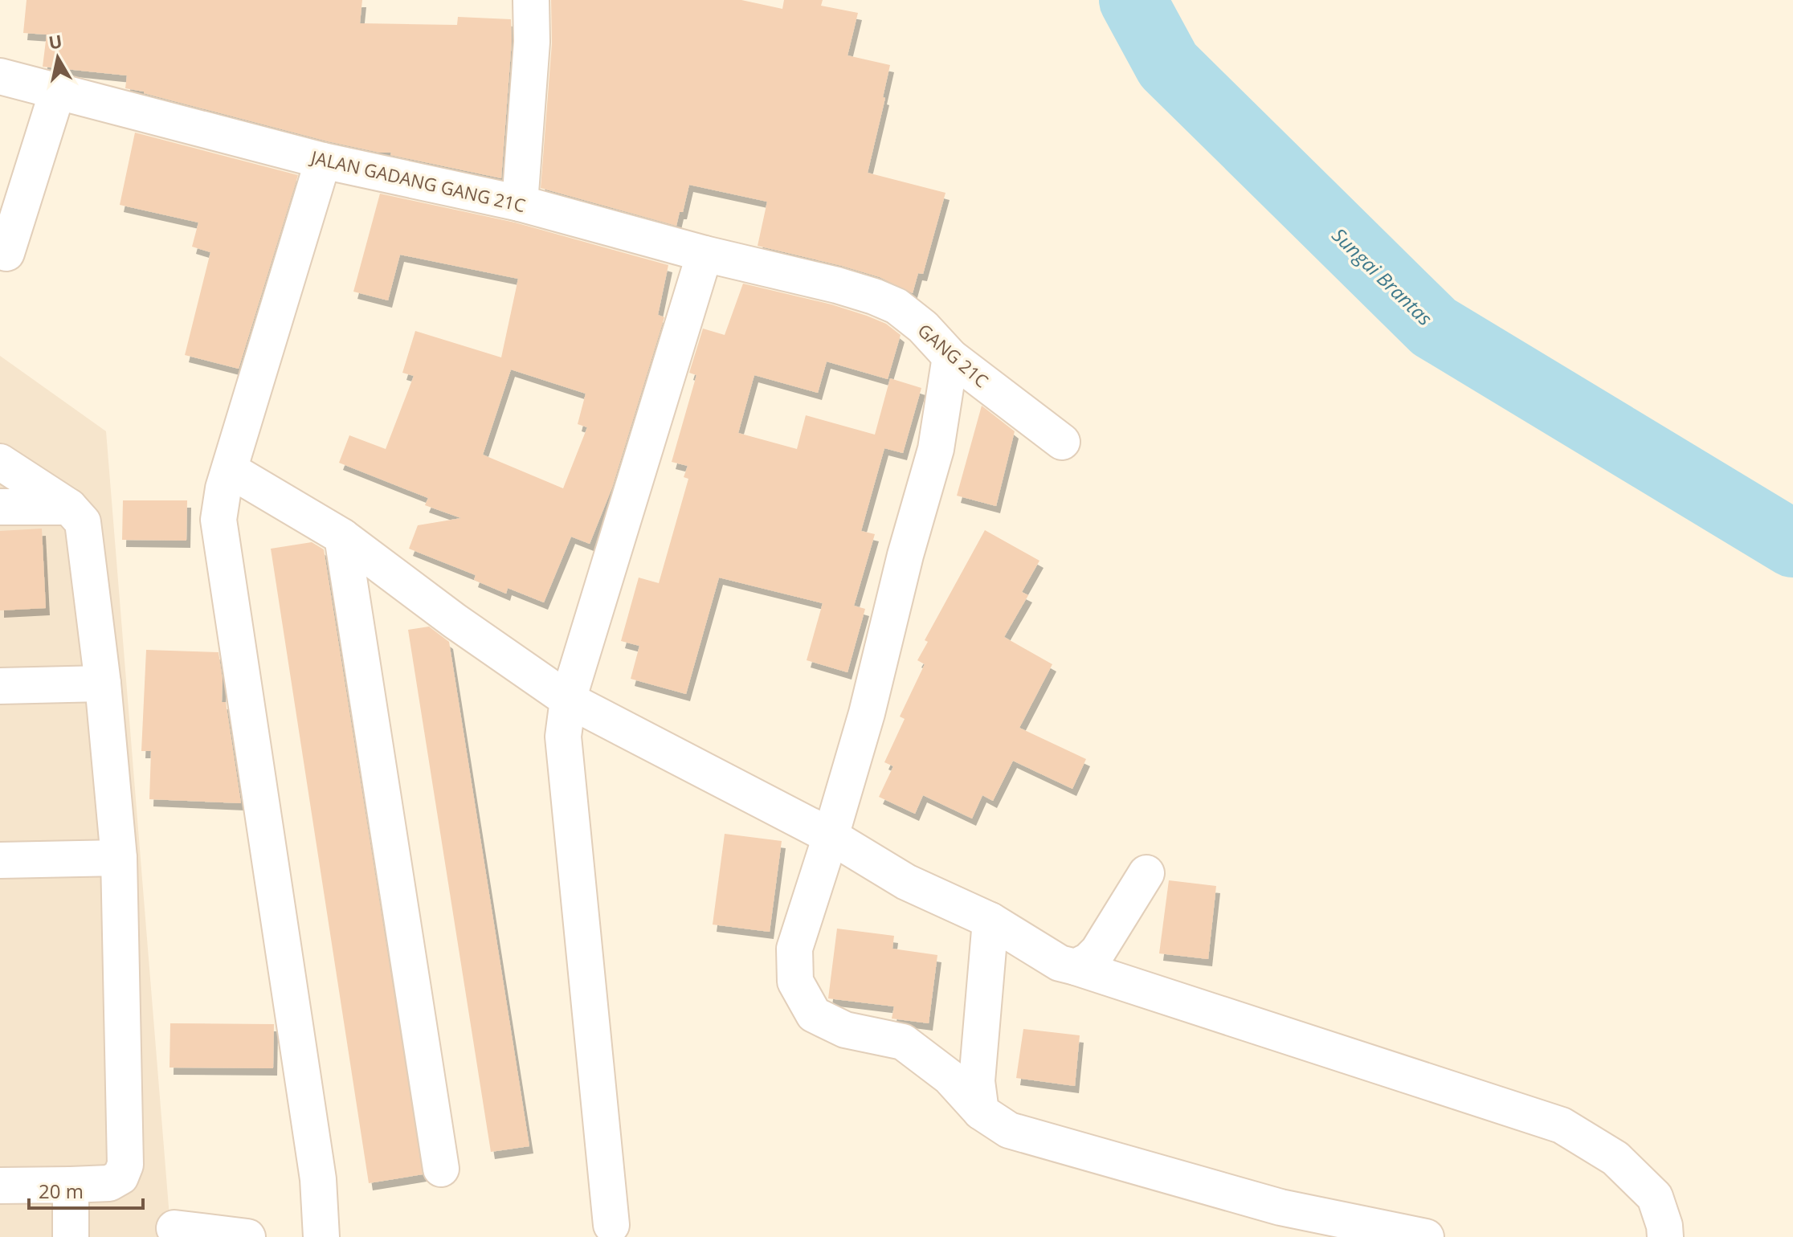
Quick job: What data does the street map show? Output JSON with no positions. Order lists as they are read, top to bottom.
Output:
{
  "streets": {
    "street": ["JALAN GADANG GANG 21C", "GANG 21C"]
  },
  "crossings": [
    ["JALAN GADANG GANG 21C", "GANG 21C"]
  ],
  "water": ["Sungai Brantas"],
  "scale_bar": "20 m",
  "north": "top"
}
